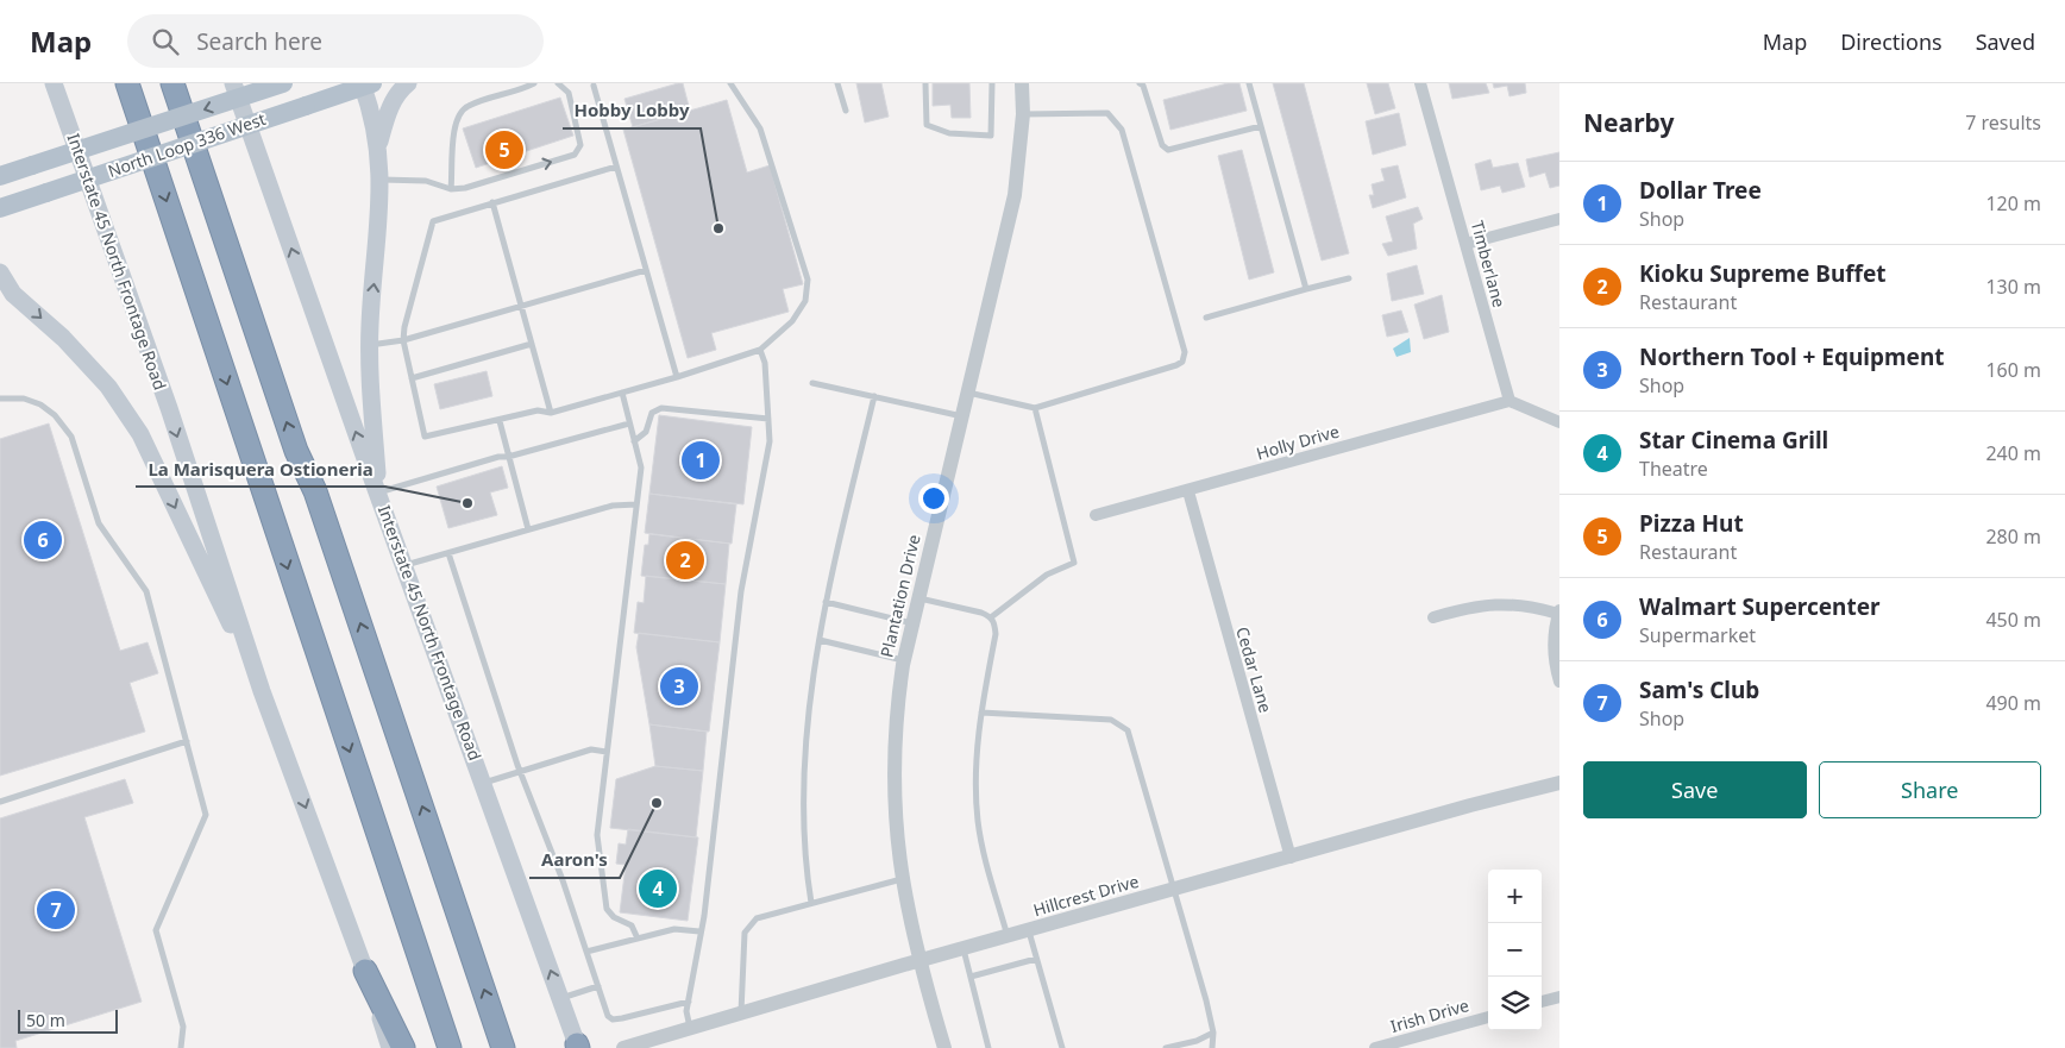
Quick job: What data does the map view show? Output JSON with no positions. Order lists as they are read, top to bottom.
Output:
{
  "streets": {
    "main road": ["North Loop 336 West", "Interstate 45 North Frontage Road"],
    "street": [
      "Timberlane",
      "Holly Drive",
      "Plantation Drive",
      "Cedar Lane",
      "Hillcrest Drive",
      "Irish Drive"
    ]
  },
  "crossings": [
    ["Timberlane", "Holly Drive"],
    ["Holly Drive", "Cedar Lane"],
    ["Plantation Drive", "Hillcrest Drive"],
    ["Cedar Lane", "Hillcrest Drive"]
  ],
  "places": ["Hobby Lobby", "La Marisquera Ostioneria", "Aaron's"],
  "scale_bar": "50 m",
  "page": {
    "header": "Map",
    "search": "Search here",
    "nav": ["Map", "Directions", "Saved"],
    "heading": ["Nearby", "7 results"],
    "pins": [
      "5",
      "1",
      "6",
      "2",
      "3",
      "4",
      "7"
    ],
    "list": [
      {
        "mark": "1",
        "name": "Dollar Tree",
        "note": "Shop",
        "value": "120 m"
      },
      {
        "mark": "2",
        "name": "Kioku Supreme Buffet",
        "note": "Restaurant",
        "value": "130 m"
      },
      {
        "mark": "3",
        "name": "Northern Tool + Equipment",
        "note": "Shop",
        "value": "160 m"
      },
      {
        "mark": "4",
        "name": "Star Cinema Grill",
        "note": "Theatre",
        "value": "240 m"
      },
      {
        "mark": "5",
        "name": "Pizza Hut",
        "note": "Restaurant",
        "value": "280 m"
      },
      {
        "mark": "6",
        "name": "Walmart Supercenter",
        "note": "Supermarket",
        "value": "450 m"
      },
      {
        "mark": "7",
        "name": "Sam's Club",
        "note": "Shop",
        "value": "490 m"
      }
    ],
    "buttons": ["Save", "Share"],
    "map_buttons": ["+", "−"],
    "scale": "50 m"
  }
}
